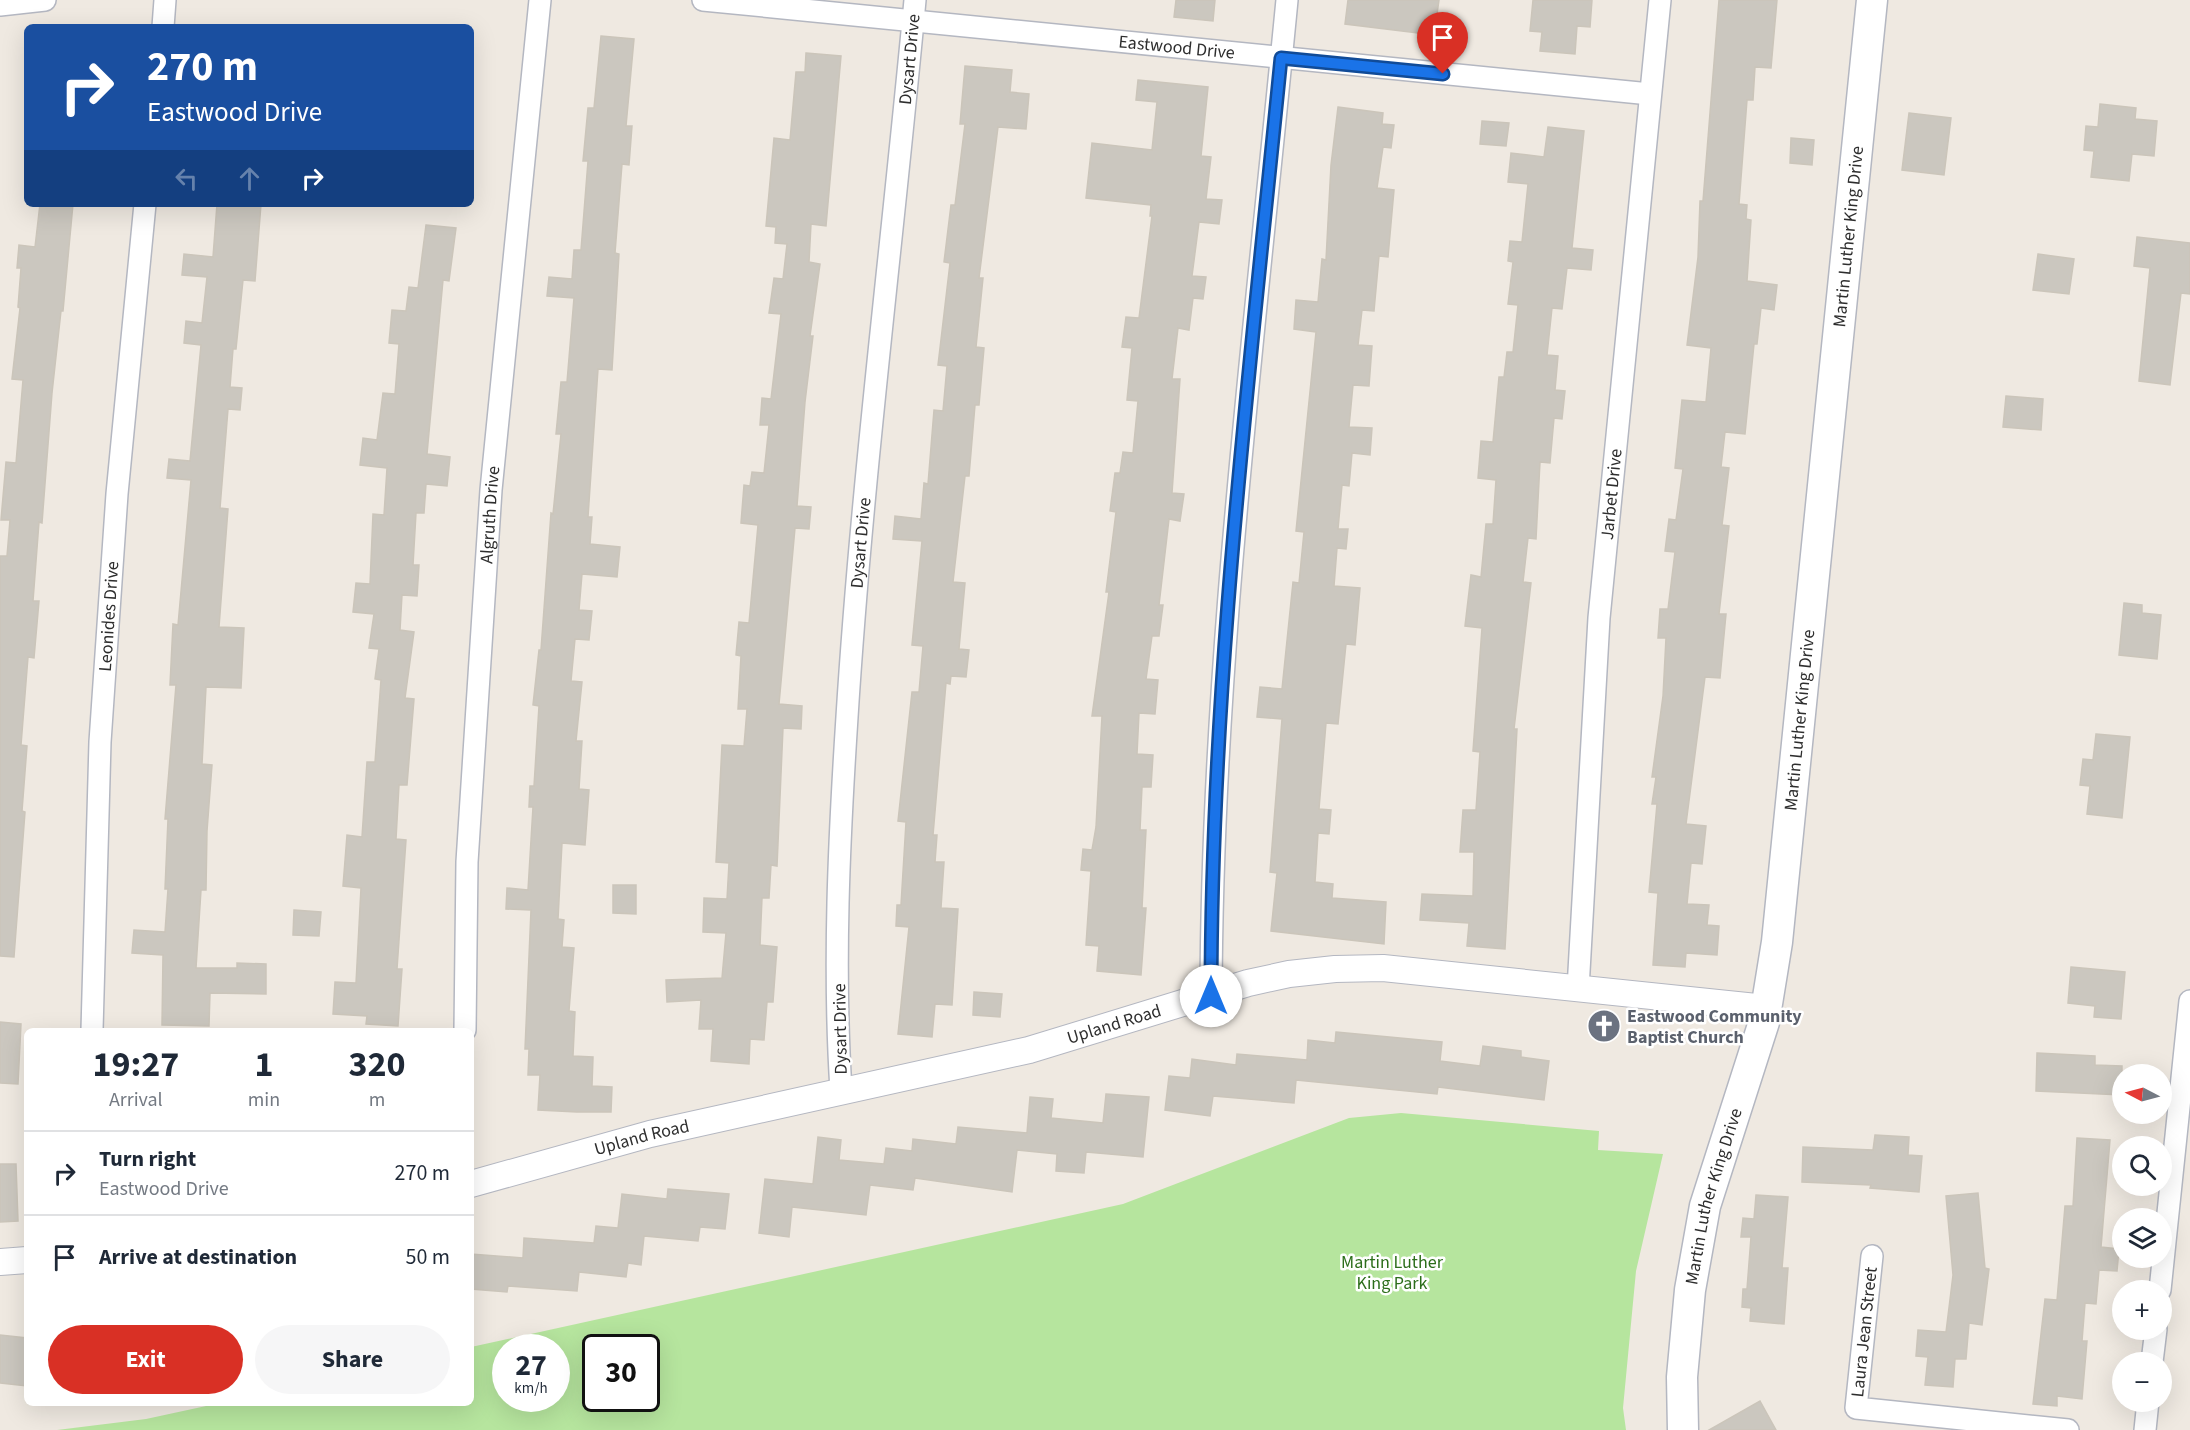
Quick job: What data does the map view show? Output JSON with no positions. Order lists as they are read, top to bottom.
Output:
{
  "streets": {
    "main road": ["Martin Luther King Drive"],
    "street": [
      "Eastwood Drive",
      "Dysart Drive",
      "Jarbet Drive",
      "Algruth Drive",
      "Leonides Drive",
      "Upland Road",
      "Laura Jean Street"
    ]
  },
  "crossings": [
    ["Eastwood Drive", "Dysart Drive"],
    ["Eastwood Drive", "Jarbet Drive"],
    ["Dysart Drive", "Upland Road"],
    ["Martin Luther King Drive", "Upland Road"],
    ["Jarbet Drive", "Upland Road"]
  ],
  "parks": ["Martin Luther King Park"],
  "places": {
    "church": ["Eastwood Community Baptist Church"]
  },
  "north": "left",
  "page": {
    "turn": ["270 m", "Eastwood Drive"],
    "eta": [
      "19:27",
      "Arrival",
      "1",
      "min",
      "320",
      "m"
    ],
    "map_buttons": ["+", "−"],
    "list": [
      {
        "name": "Turn right",
        "note": "Eastwood Drive",
        "value": "270 m"
      },
      {
        "name": "Arrive at destination",
        "value": "50 m"
      }
    ],
    "buttons": ["Exit", "Share"],
    "speed": "27 km/h",
    "limit": "30"
  }
}
